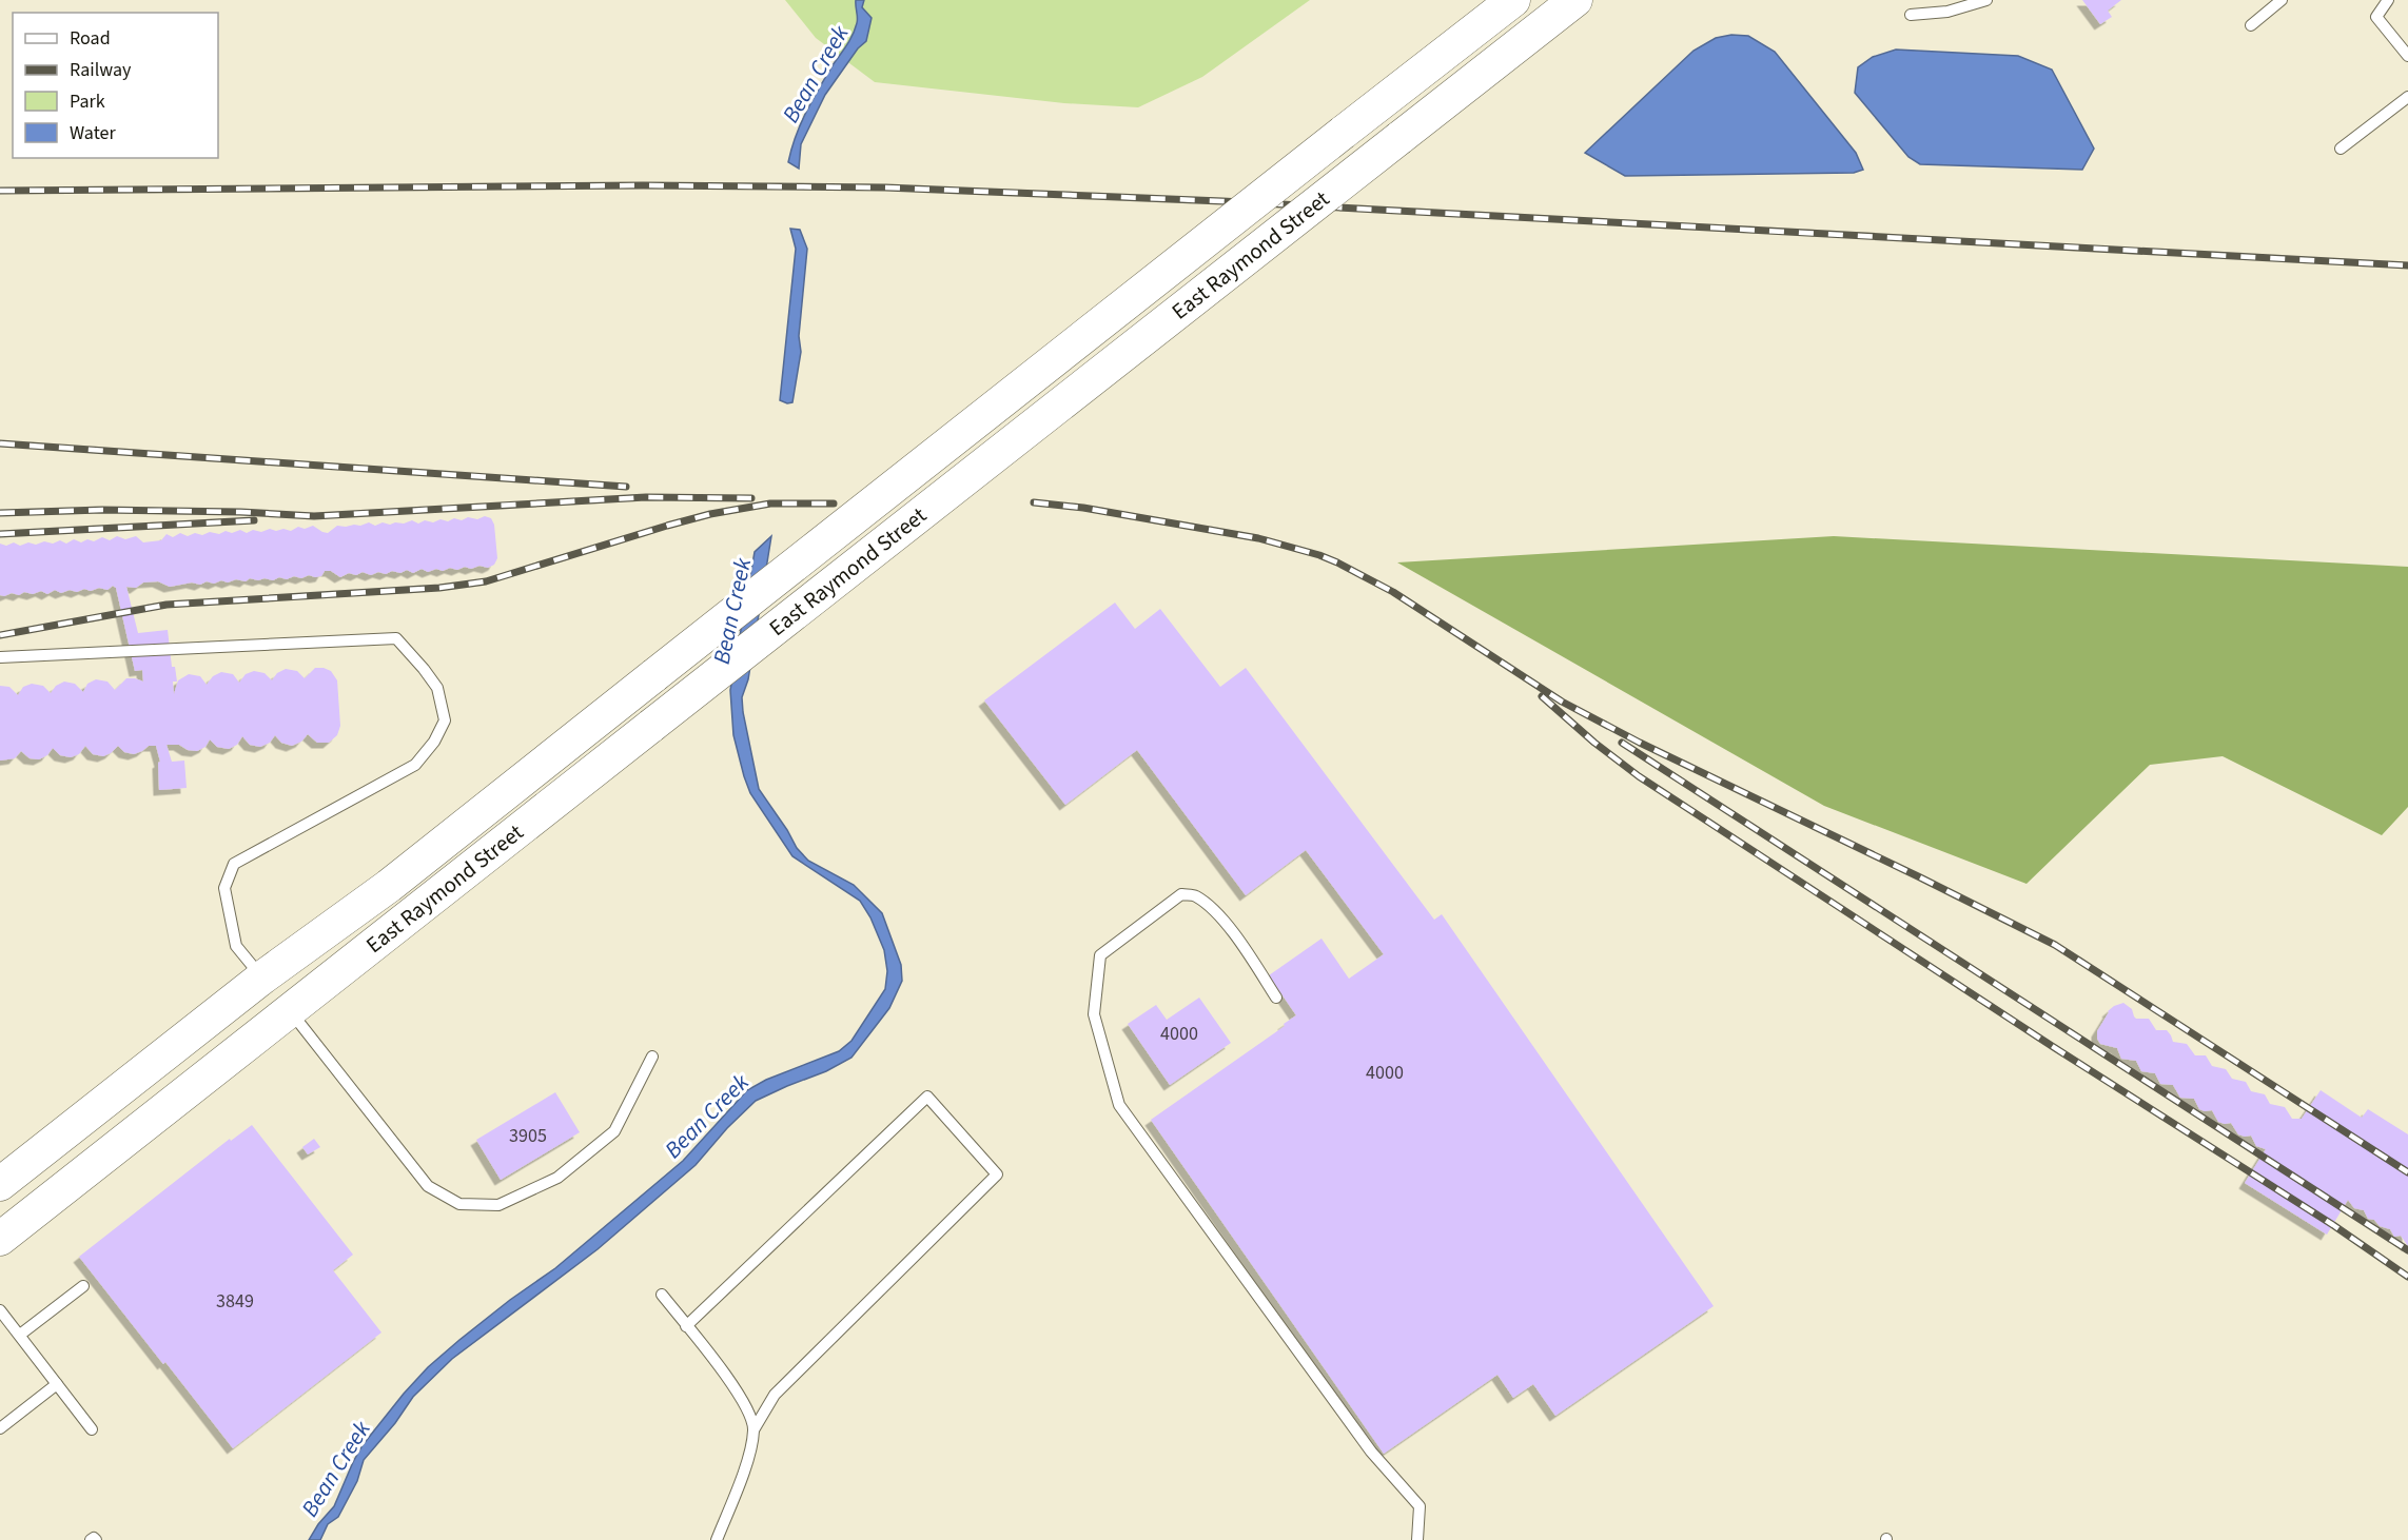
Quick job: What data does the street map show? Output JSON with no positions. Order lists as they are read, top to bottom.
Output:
{
  "streets": {
    "main road": ["East Raymond Street"]
  },
  "water": ["Bean Creek"],
  "house_numbers": [
    "4000",
    "4000",
    "3905",
    "3849"
  ],
  "legend": [
    "Road",
    "Railway",
    "Park",
    "Water"
  ]
}
